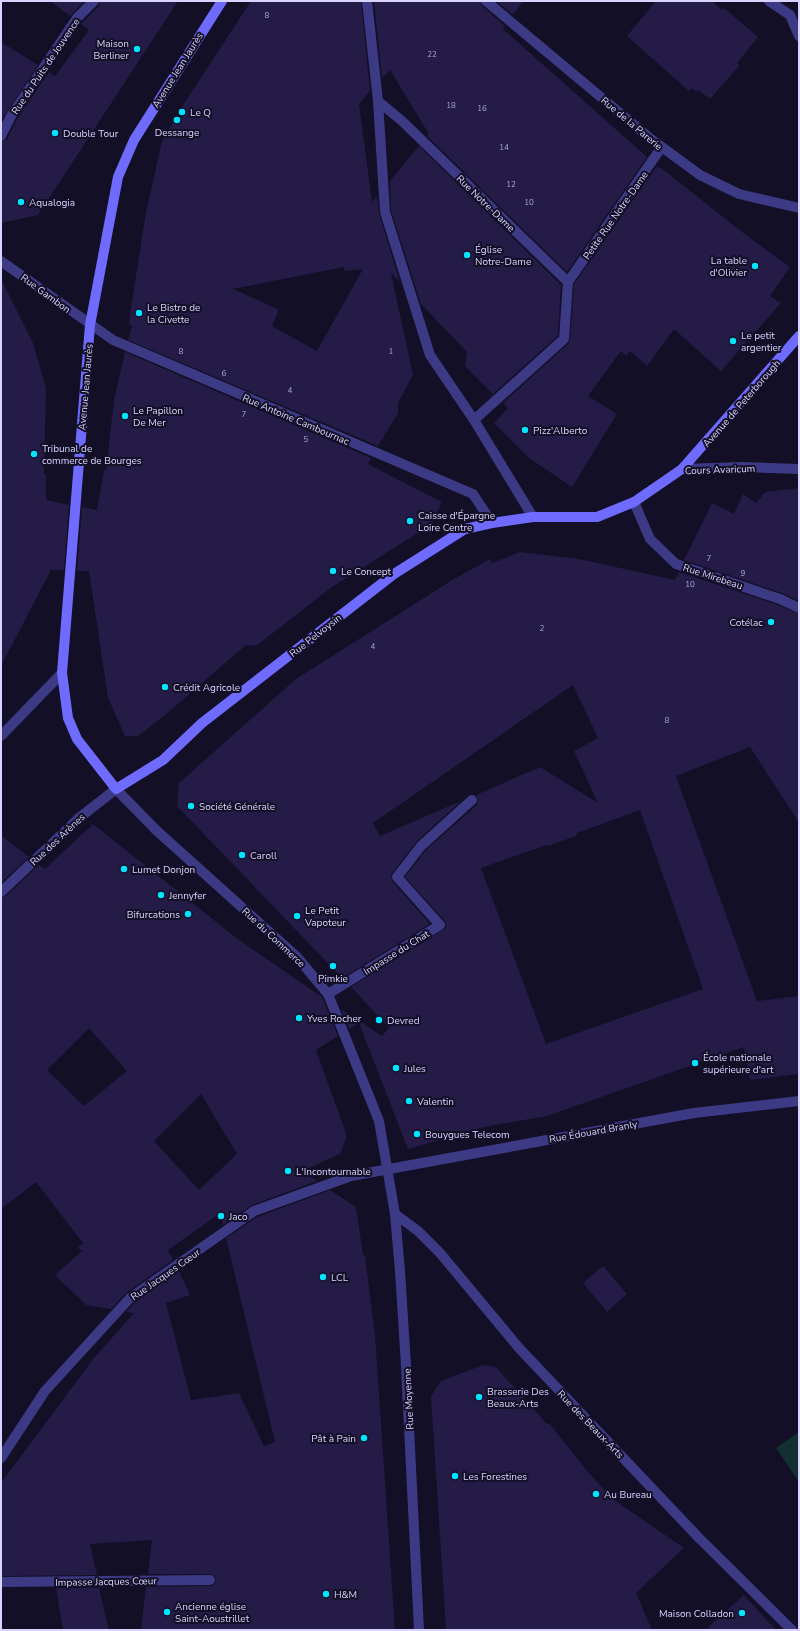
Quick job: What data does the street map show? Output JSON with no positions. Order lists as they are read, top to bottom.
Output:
{
  "streets": {
    "street": [
      "Rue du Puits de Jouvence",
      "Avenue Jean Jaurès",
      "Rue de la Parerie",
      "Rue Notre-Dame",
      "Petite Rue Notre-Dame",
      "Rue Gambon",
      "Avenue de Peterborough",
      "Rue Antoine Cambournac",
      "Cours Avaricum",
      "Rue Mirebeau",
      "Rue Pelvoysin",
      "Rue des Arènes",
      "Rue du Commerce",
      "Impasse du Chat",
      "Rue Édouard Branly",
      "Rue Jacques Cœur",
      "Rue Moyenne",
      "Rue des Beaux-Arts",
      "Impasse Jacques Cœur"
    ]
  },
  "crossings": [
    ["Avenue Jean Jaurès", "Rue Gambon"],
    ["Avenue Jean Jaurès", "Rue Antoine Cambournac"],
    ["Avenue Jean Jaurès", "Rue Pelvoysin"],
    ["Avenue Jean Jaurès", "Rue des Arènes"],
    ["Avenue Jean Jaurès", "Rue du Commerce"],
    ["Rue de la Parerie", "Petite Rue Notre-Dame"],
    ["Rue Notre-Dame", "Petite Rue Notre-Dame"],
    ["Rue Gambon", "Rue Antoine Cambournac"],
    ["Avenue de Peterborough", "Cours Avaricum"],
    ["Rue Antoine Cambournac", "Rue Pelvoysin"],
    ["Cours Avaricum", "Rue Mirebeau"],
    ["Cours Avaricum", "Rue Pelvoysin"],
    ["Rue Pelvoysin", "Rue des Arènes"],
    ["Rue Pelvoysin", "Rue du Commerce"],
    ["Rue des Arènes", "Rue du Commerce"],
    ["Rue du Commerce", "Impasse du Chat"],
    ["Rue du Commerce", "Rue Édouard Branly"],
    ["Rue du Commerce", "Rue Jacques Cœur"],
    ["Rue du Commerce", "Rue Moyenne"],
    ["Rue Édouard Branly", "Rue Jacques Cœur"],
    ["Rue Édouard Branly", "Rue Moyenne"],
    ["Rue Jacques Cœur", "Rue Moyenne"],
    ["Rue Moyenne", "Rue des Beaux-Arts"]
  ],
  "places": [
    "Maison Berliner",
    "Le Q",
    "Dessange",
    "Double Tour",
    "Aqualogia",
    "Église Notre-Dame",
    "La table d'Olivier",
    "Le Bistro de la Civette",
    "Le petit argentier",
    "Le Papillon De Mer",
    "Pizz'Alberto",
    "Tribunal de commerce de Bourges",
    "Caisse d'Épargne Loire Centre",
    "Le Concept",
    "Cotélac",
    "Crédit Agricole",
    "Société Générale",
    "Caroll",
    "Lumet Donjon",
    "Jennyfer",
    "Bifurcations",
    "Le Petit Vapoteur",
    "Pimkie",
    "Yves Rocher",
    "Devred",
    "École nationale supérieure d'art",
    "Jules",
    "Valentin",
    "Bouygues Telecom",
    "L'Incontournable",
    "Jaco",
    "LCL",
    "Brasserie Des Beaux-Arts",
    "Pât à Pain",
    "Les Forestines",
    "Au Bureau",
    "H&M",
    "Ancienne église Saint-Aoustrillet",
    "Maison Colladon"
  ],
  "house_numbers": [
    "8",
    "22",
    "18",
    "16",
    "14",
    "12",
    "10",
    "8",
    "1",
    "6",
    "4",
    "7",
    "5",
    "7",
    "9",
    "10",
    "2",
    "4",
    "8"
  ]
}
